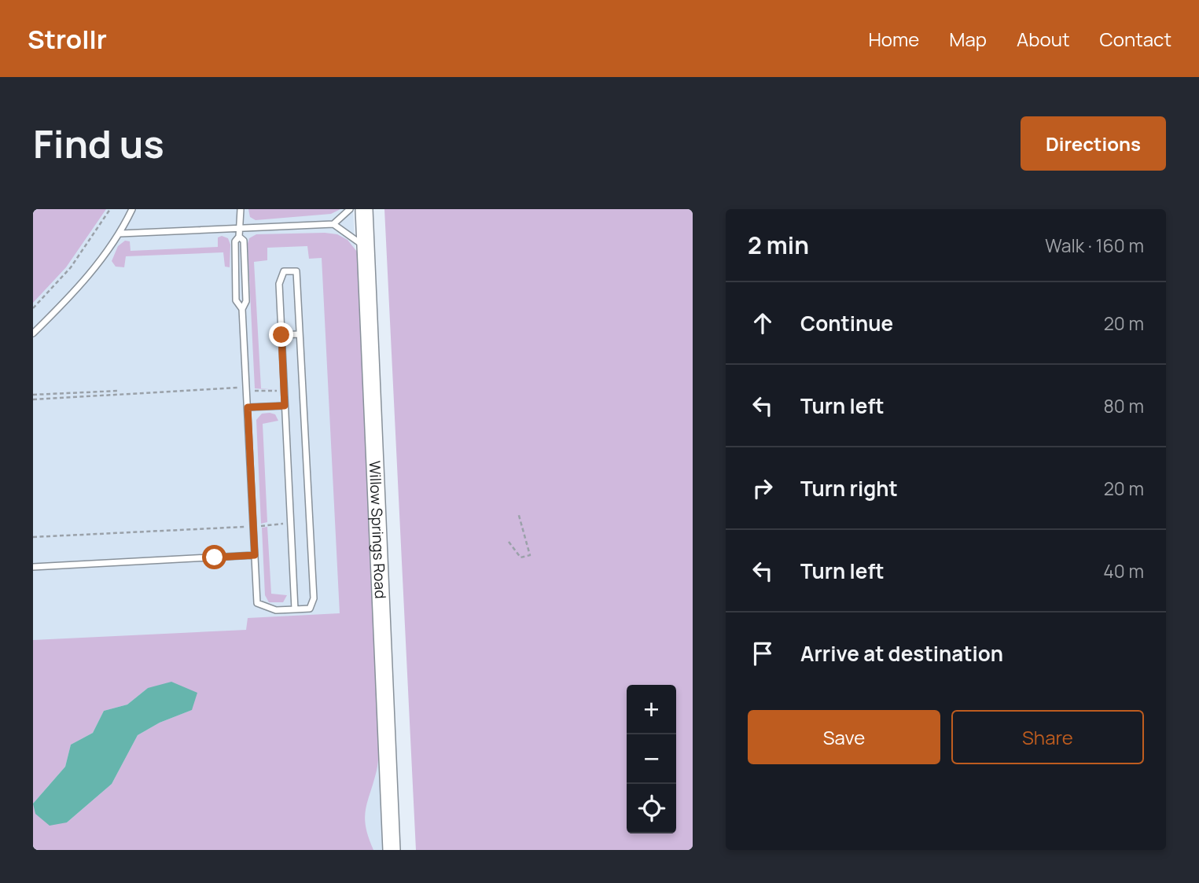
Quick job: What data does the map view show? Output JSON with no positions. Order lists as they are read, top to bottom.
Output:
{
  "streets": {
    "main road": ["Willow Springs Road"]
  },
  "page": {
    "header": "Strollr",
    "nav": [
      "Home",
      "Map",
      "About",
      "Contact"
    ],
    "buttons": [
      "Directions",
      ["Save", "Share"]
    ],
    "title": "Find us",
    "heading": ["2 min", "Walk · 160 m"],
    "list": [
      ["Continue", "20 m"],
      ["Turn left", "80 m"],
      ["Turn right", "20 m"],
      ["Turn left", "40 m"],
      "Arrive at destination"
    ],
    "map_buttons": ["+", "−"]
  }
}
